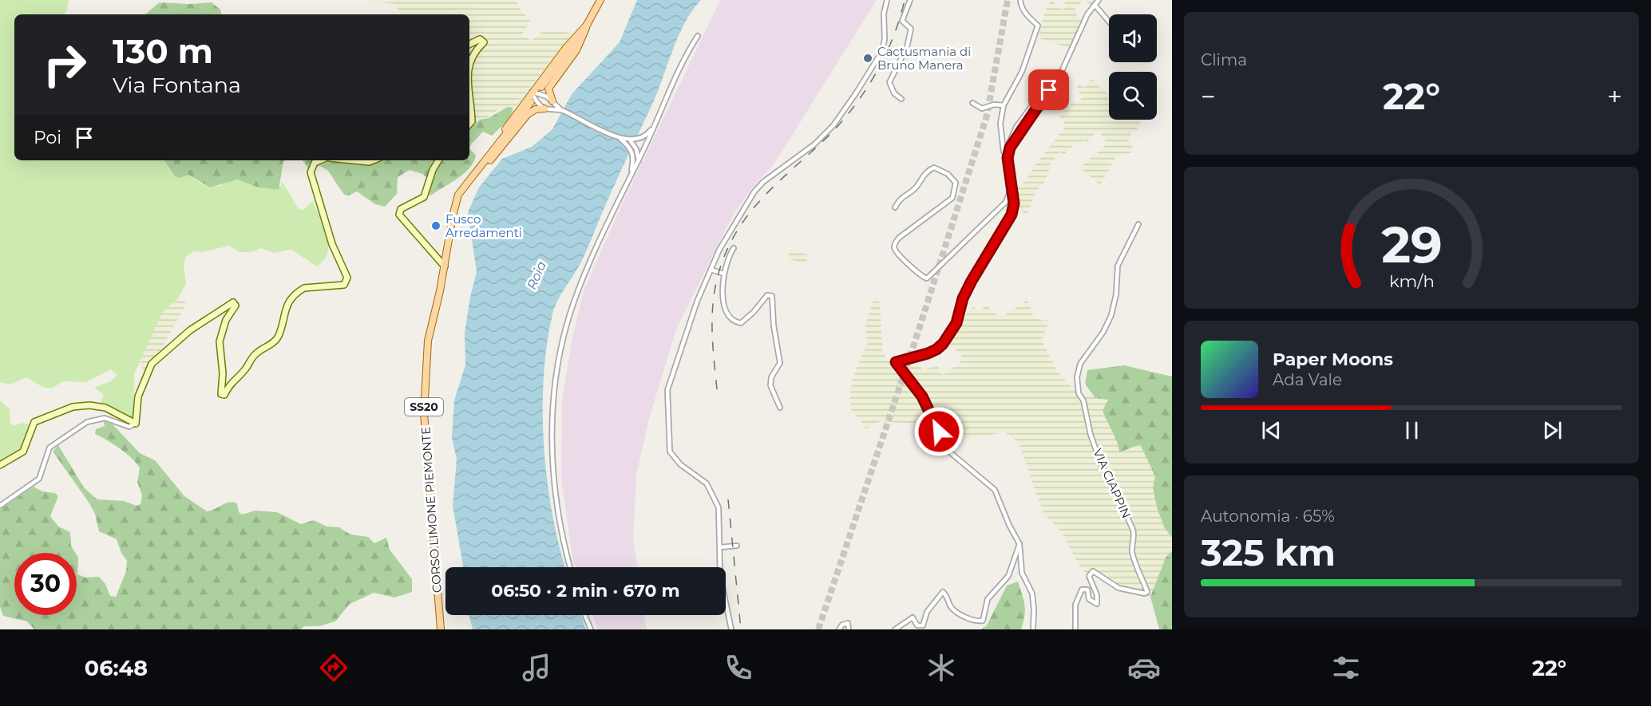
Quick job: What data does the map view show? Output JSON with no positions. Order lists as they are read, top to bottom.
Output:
{
  "streets": {
    "main road": ["SS20", "CORSO LIMONE PIEMONTE"],
    "street": ["VIA CIAPPIN"]
  },
  "water": ["Roia"],
  "places": ["Cactusmania di Bruno Manera", "Fusco Arredamenti"],
  "page": {
    "tile": [
      "Clima",
      ["Autonomia · 65%", "325 km"]
    ],
    "turn": ["130 m", "Via Fontana"],
    "heat": ["−", "22°", "+"],
    "then": "Poi",
    "song": ["Paper Moons", "Ada Vale"],
    "limit": "30",
    "trip": "06:50 · 2 min · 670 m",
    "tabs": ["06:48", "22°"],
    "gauge": ["29", "km/h"]
  }
}
